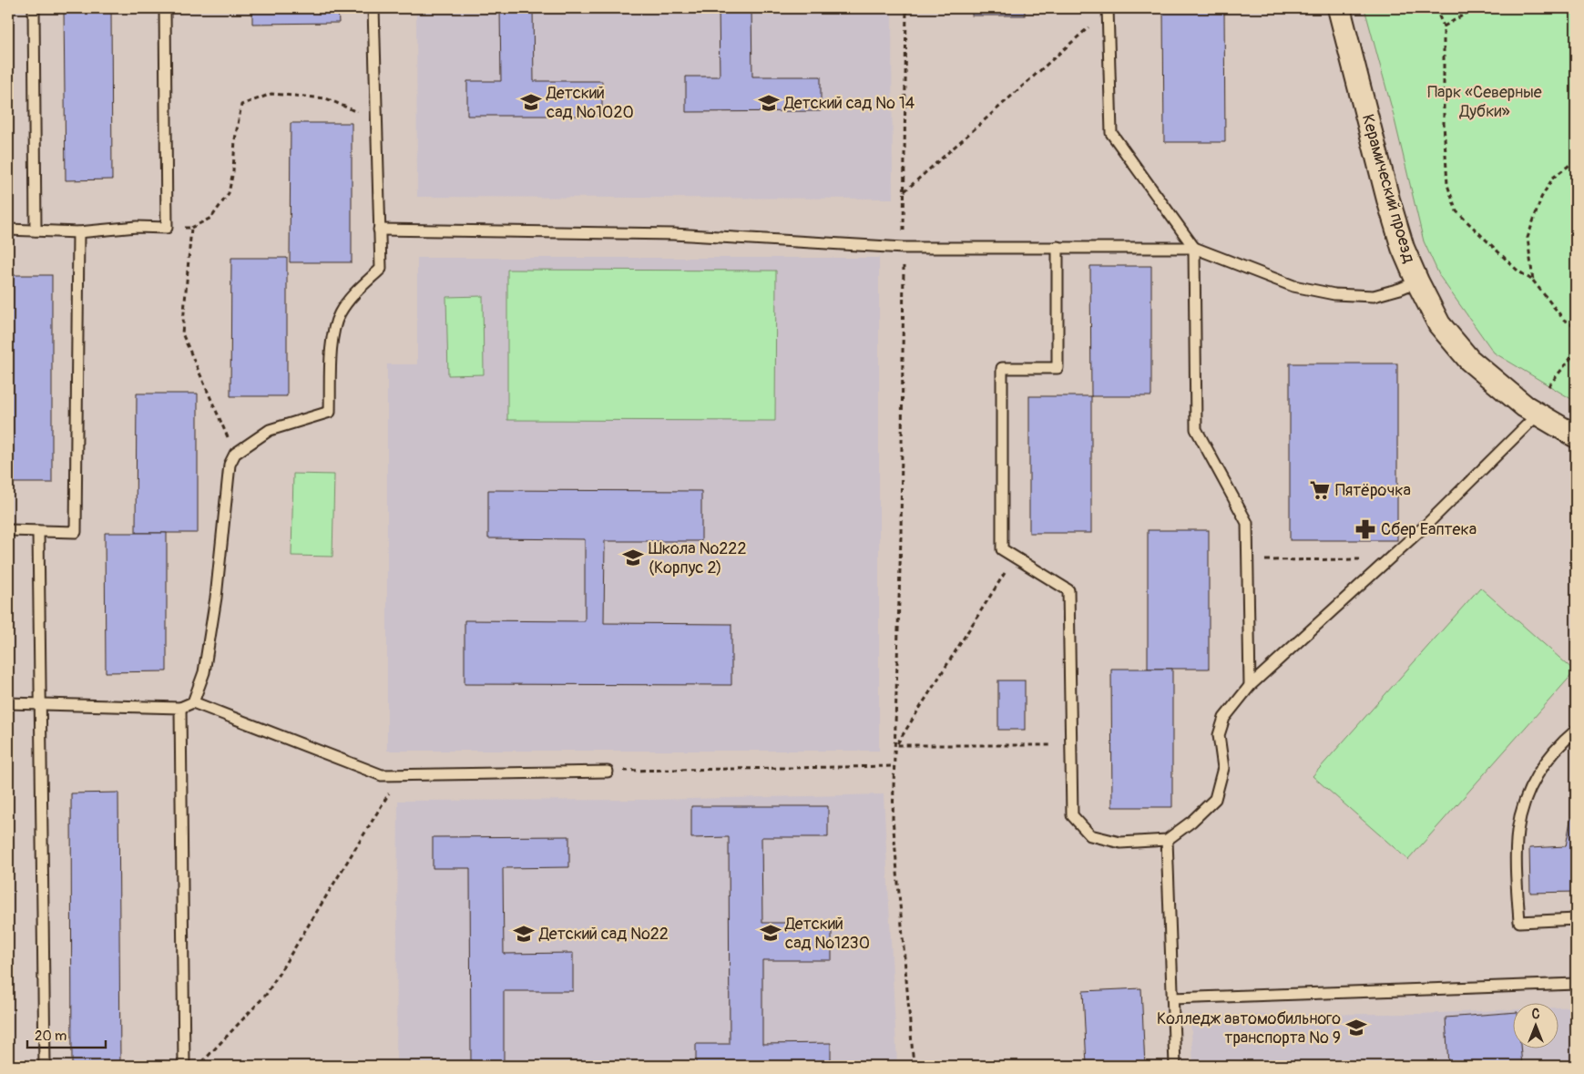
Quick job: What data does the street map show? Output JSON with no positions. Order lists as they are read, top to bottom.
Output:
{
  "streets": {
    "street": ["Керамический проезд"]
  },
  "parks": ["Парк «Северные Дубки»"],
  "places": {
    "school or university": [
      "Детский сад №1020",
      "Детский сад № 14",
      "Школа №222 (Корпус 2)",
      "Детский сад №1230",
      "Детский сад №22",
      "Колледж автомобильного транспорта № 9"
    ],
    "supermarket": ["Пятёрочка"],
    "pharmacy": ["Сбер Еаптека"]
  },
  "scale_bar": "20 m",
  "north": "top"
}
